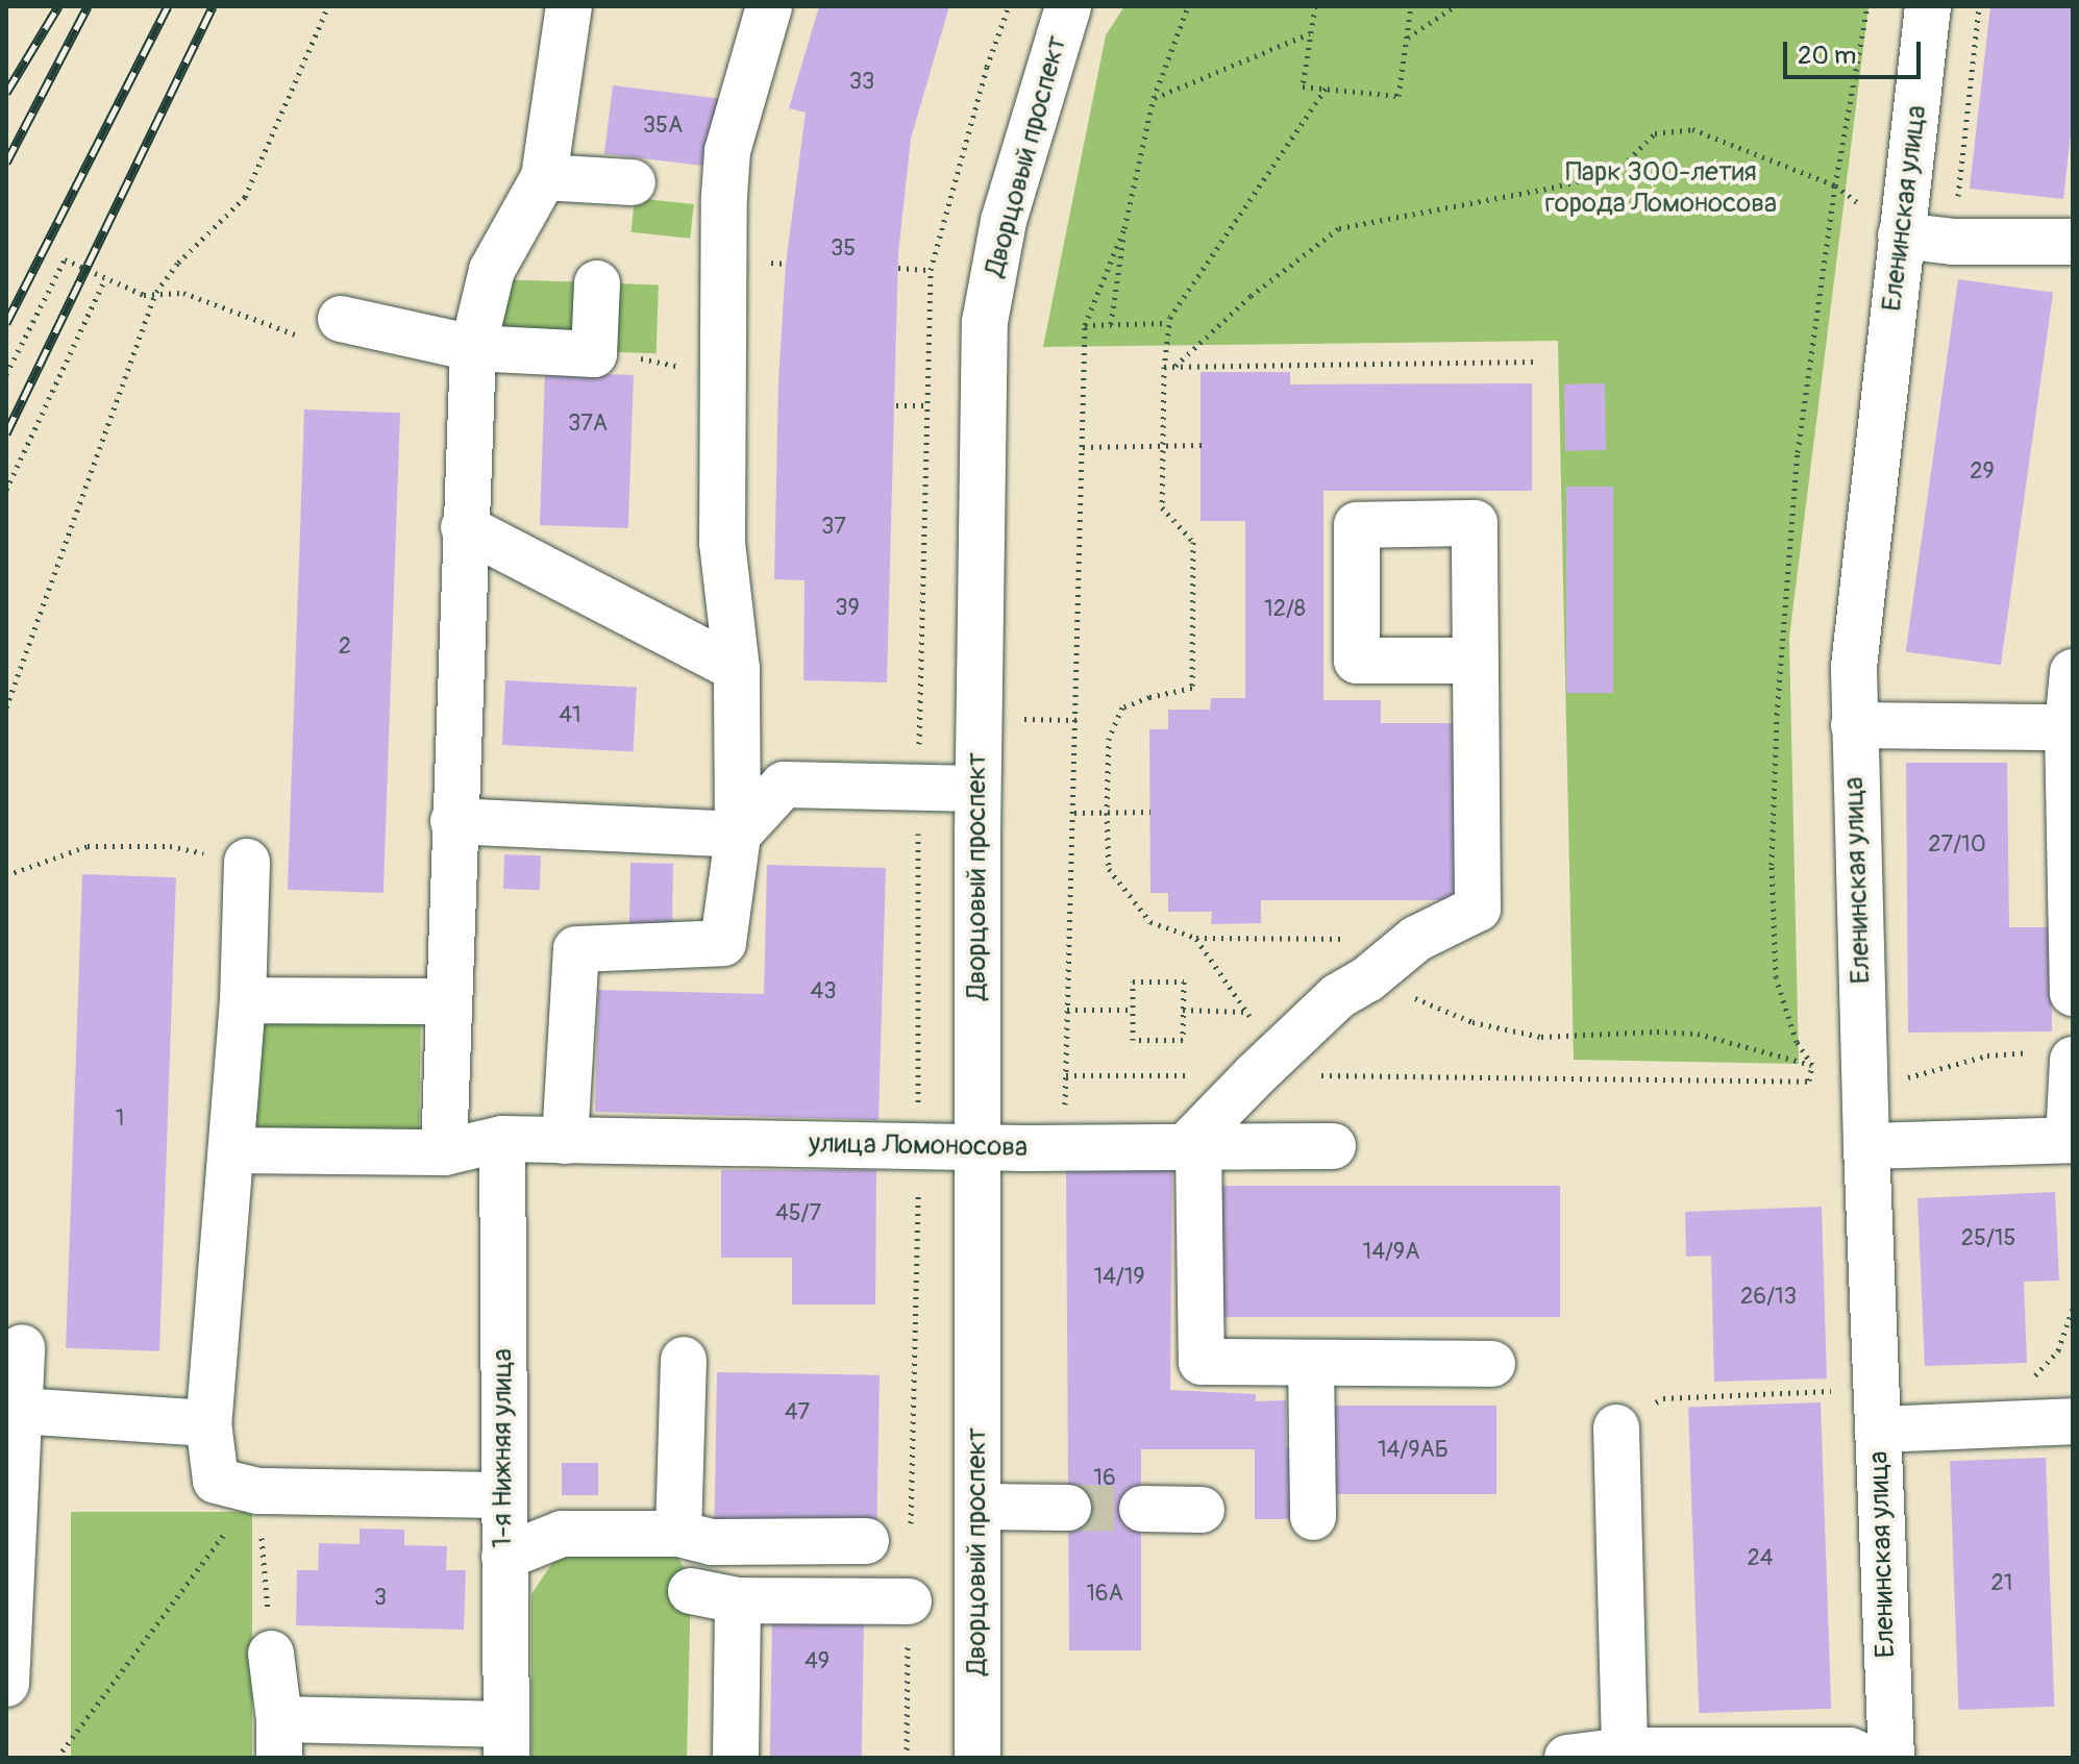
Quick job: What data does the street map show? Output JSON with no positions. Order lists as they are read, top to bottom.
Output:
{
  "streets": {
    "street": [
      "Дворцовый проспект",
      "Еленинская улица",
      "улица Ломоносова",
      "1-я Нижняя улица"
    ]
  },
  "crossings": [
    ["Дворцовый проспект", "улица Ломоносова"],
    ["улица Ломоносова", "1-я Нижняя улица"]
  ],
  "parks": ["Парк 300-летия города Ломоносова"],
  "house_numbers": [
    "33",
    "35А",
    "35",
    "37А",
    "29",
    "37",
    "39",
    "12/8",
    "2",
    "41",
    "27/10",
    "43",
    "1",
    "45/7",
    "25/15",
    "14/9А",
    "14/19",
    "26/13",
    "47",
    "14/9АБ",
    "16",
    "24",
    "21",
    "16А",
    "3",
    "49"
  ],
  "scale_bar": "20 m"
}
